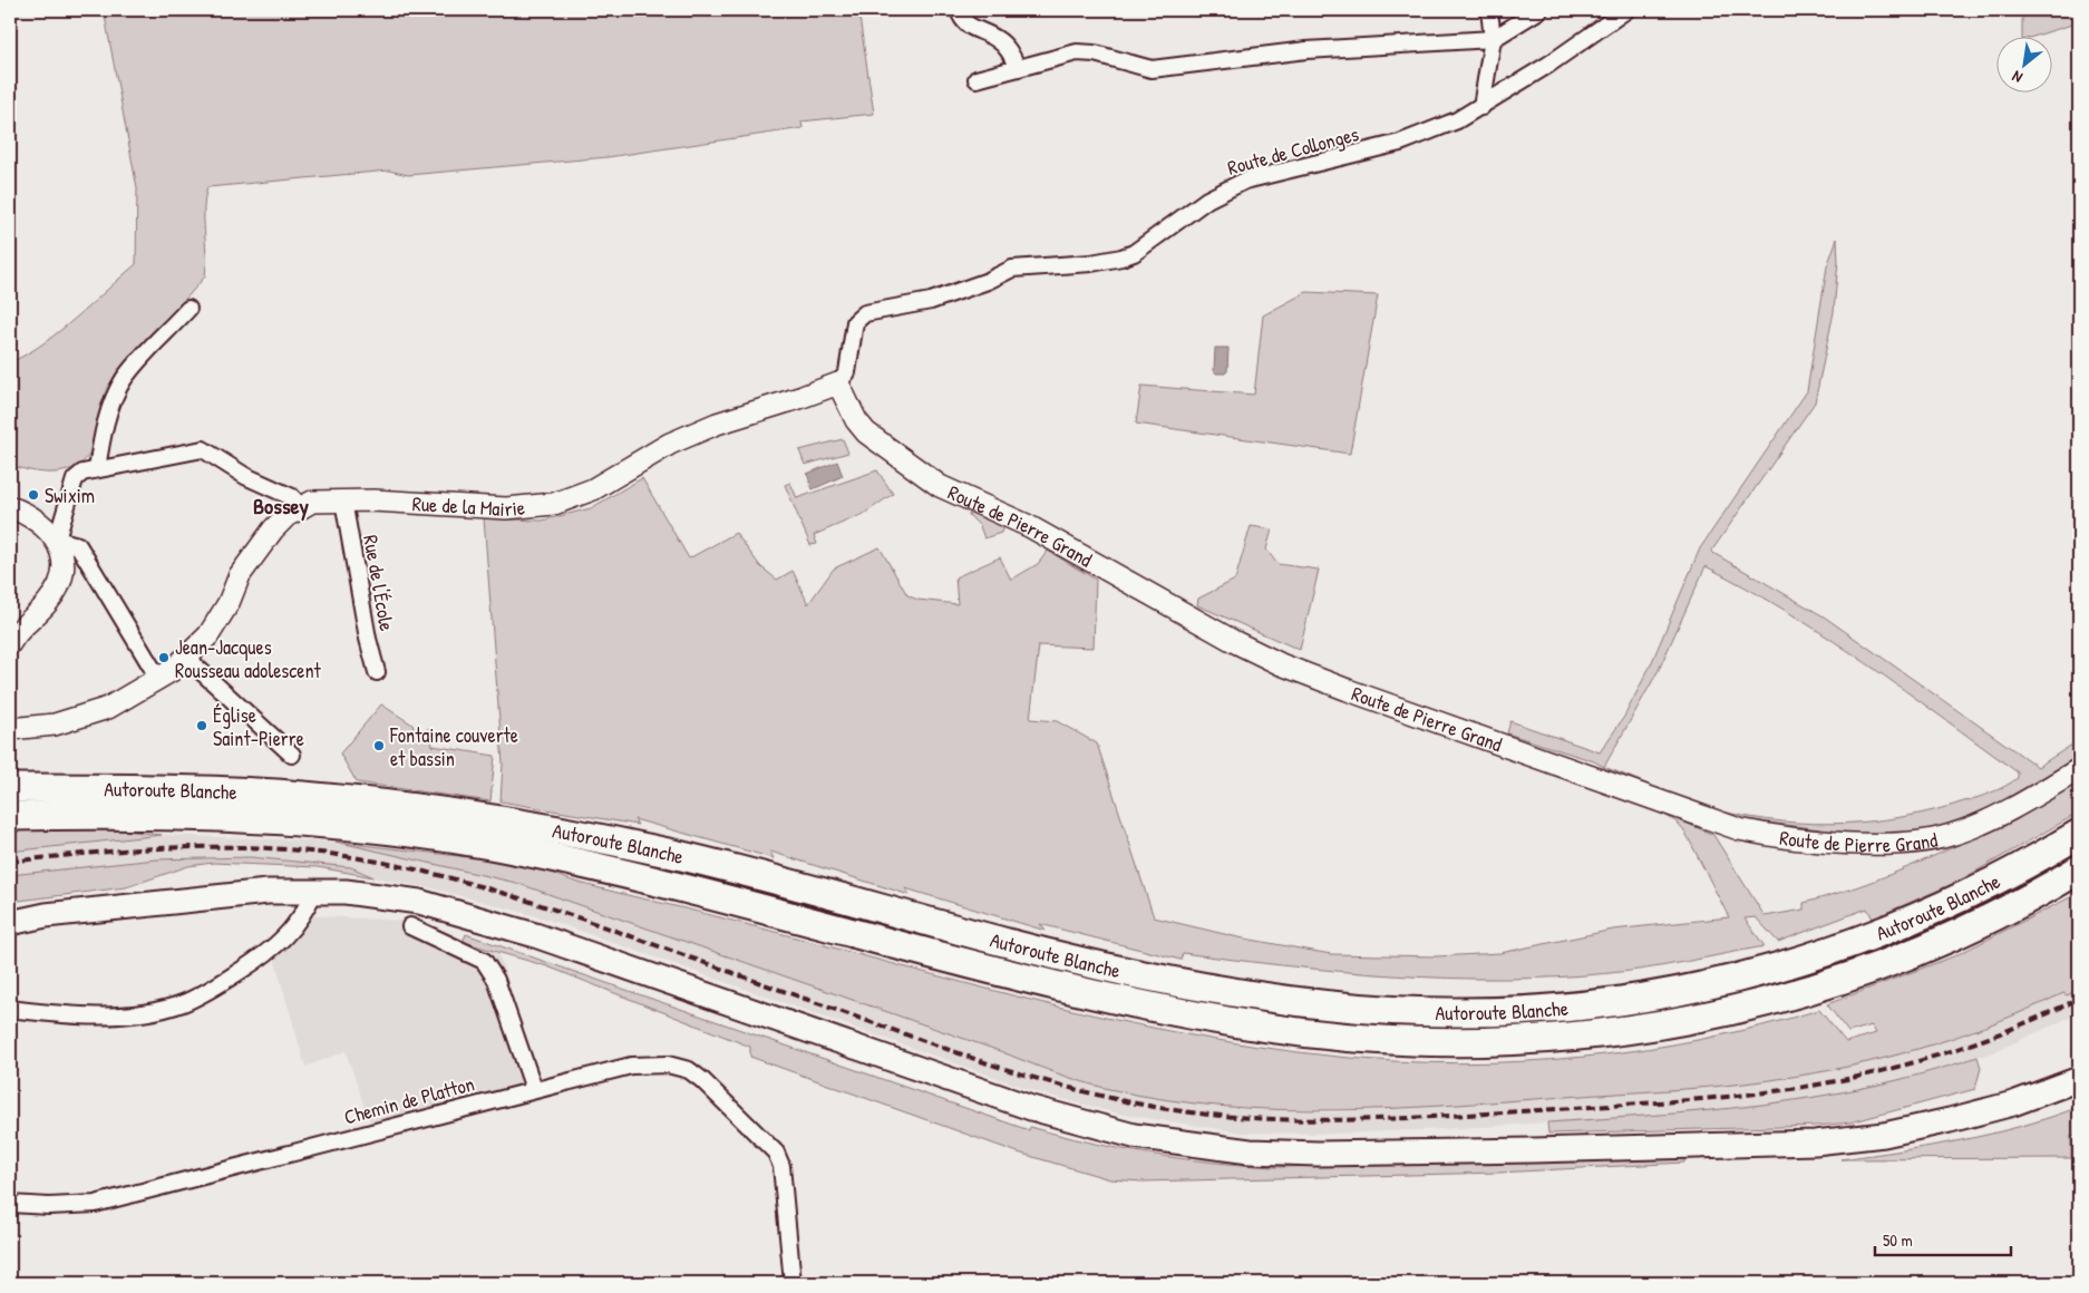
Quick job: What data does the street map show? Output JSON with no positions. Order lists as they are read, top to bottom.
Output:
{
  "streets": {
    "highway": ["Autoroute Blanche"],
    "street": [
      "Route de Collonges",
      "Rue de la Mairie",
      "Route de Pierre Grand",
      "Rue de l'École",
      "Chemin de Platton"
    ]
  },
  "crossings": [
    ["Route de Collonges", "Rue de la Mairie"],
    ["Route de Collonges", "Route de Pierre Grand"],
    ["Rue de la Mairie", "Route de Pierre Grand"],
    ["Rue de la Mairie", "Rue de l'École"]
  ],
  "districts": ["Bossey"],
  "places": [
    "Swixim",
    "Jean-Jacques Rousseau adolescent",
    "Église Saint-Pierre",
    "Fontaine couverte et bassin"
  ],
  "scale_bar": "50 m",
  "north": "bottom left"
}
